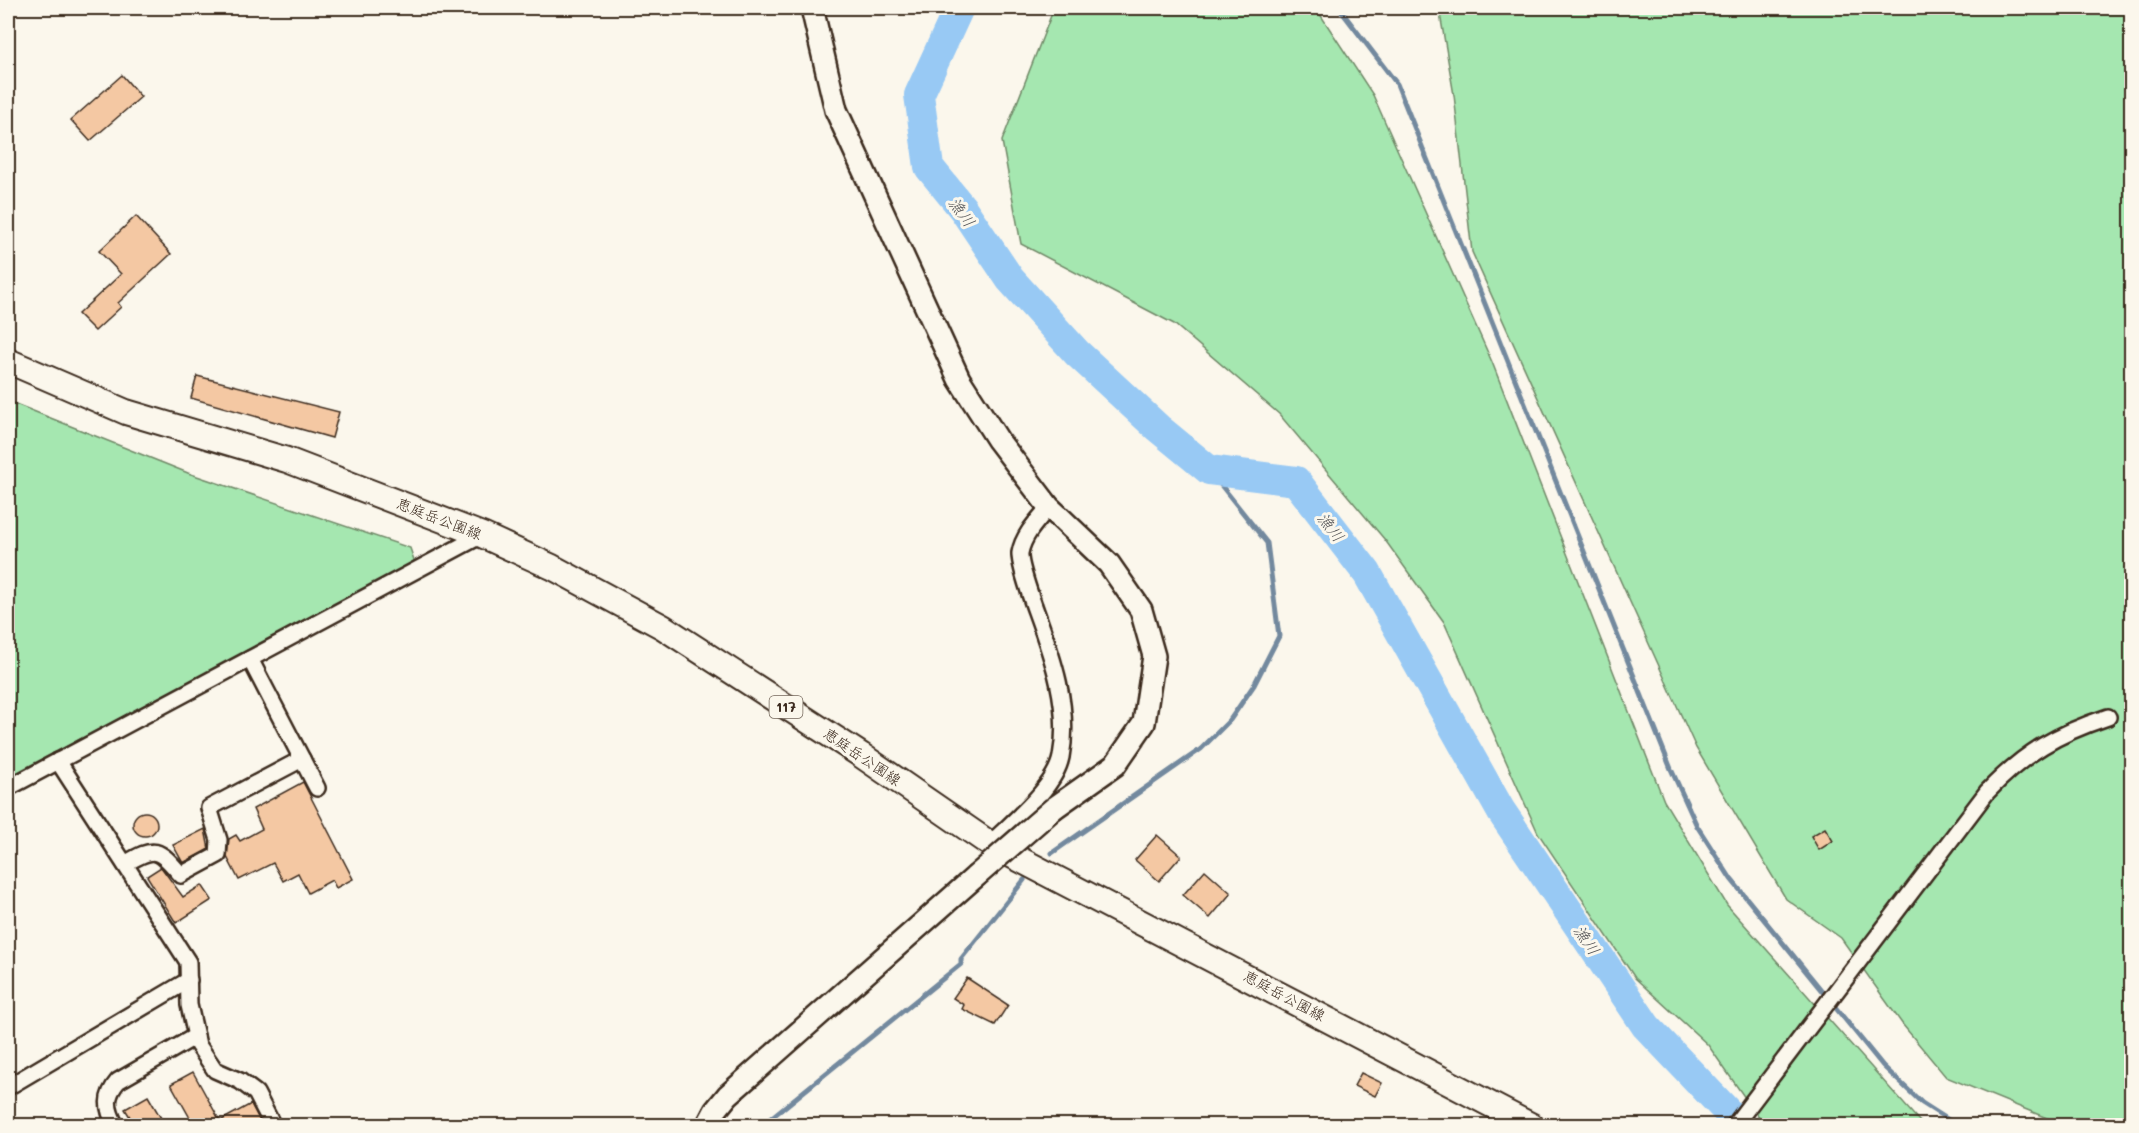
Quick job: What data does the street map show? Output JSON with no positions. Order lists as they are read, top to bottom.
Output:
{
  "streets": {
    "main road": ["恵庭岳公園線", "117"]
  },
  "water": ["漁川"]
}
